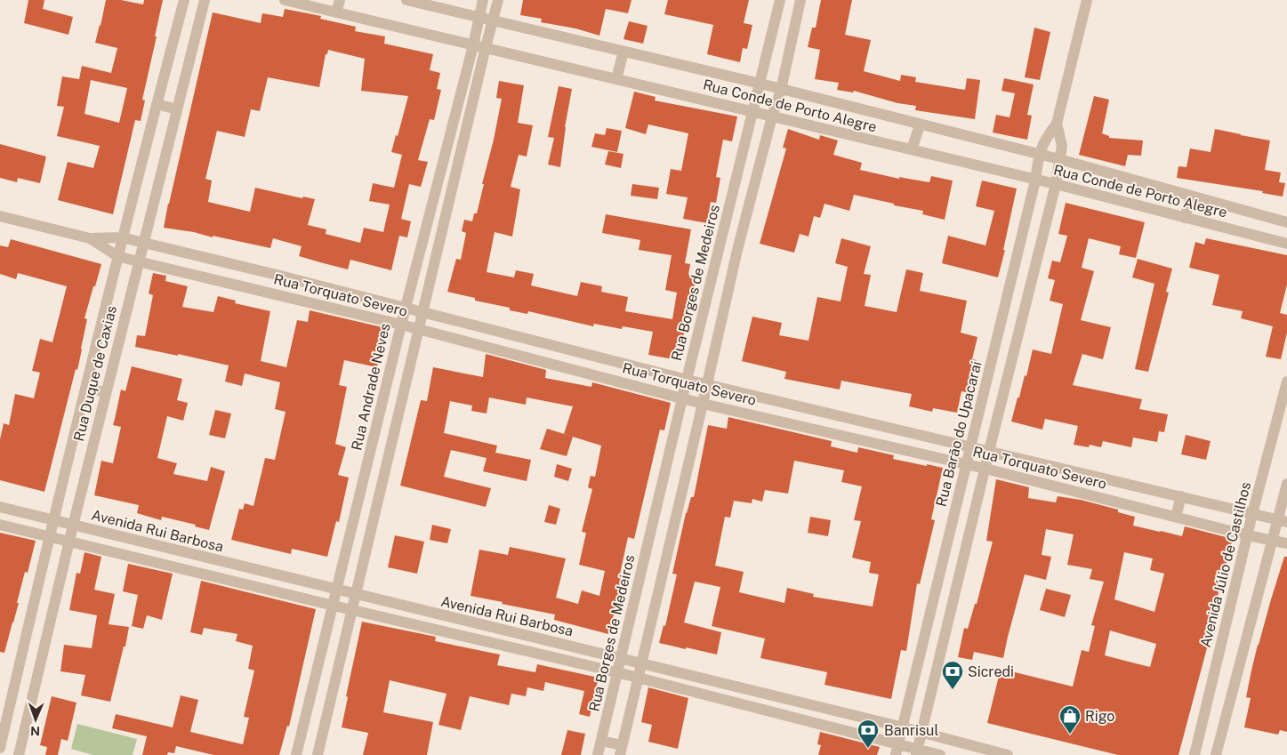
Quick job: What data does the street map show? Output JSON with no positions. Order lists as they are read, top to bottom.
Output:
{
  "streets": {
    "street": [
      "Rua Conde de Porto Alegre",
      "Rua Borges de Medeiros",
      "Rua Torquato Severo",
      "Rua Duque de Caxias",
      "Rua Andrade Neves",
      "Rua Barão do Upacarai",
      "Avenida Rui Barbosa",
      "Avenida Júlio de Castilhos"
    ]
  },
  "crossings": [
    ["Rua Conde de Porto Alegre", "Rua Borges de Medeiros"],
    ["Rua Conde de Porto Alegre", "Rua Andrade Neves"],
    ["Rua Conde de Porto Alegre", "Rua Barão do Upacarai"],
    ["Rua Borges de Medeiros", "Rua Torquato Severo"],
    ["Rua Borges de Medeiros", "Avenida Rui Barbosa"],
    ["Rua Torquato Severo", "Rua Duque de Caxias"],
    ["Rua Torquato Severo", "Rua Andrade Neves"],
    ["Rua Torquato Severo", "Rua Barão do Upacarai"],
    ["Rua Torquato Severo", "Avenida Júlio de Castilhos"],
    ["Rua Duque de Caxias", "Avenida Rui Barbosa"],
    ["Rua Andrade Neves", "Avenida Rui Barbosa"],
    ["Rua Barão do Upacarai", "Avenida Rui Barbosa"]
  ],
  "places": {
    "bank": ["Sicredi", "Banrisul"],
    "shop": ["Rigo"]
  },
  "north": "bottom"
}
